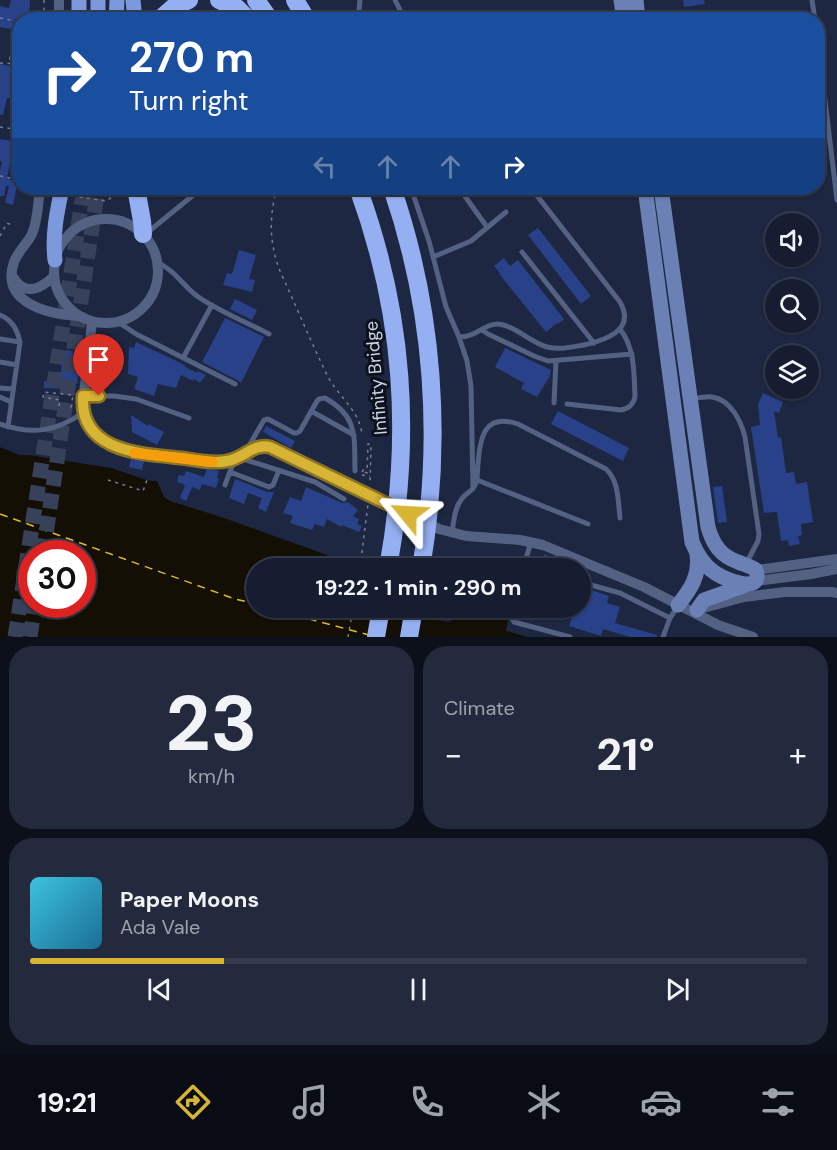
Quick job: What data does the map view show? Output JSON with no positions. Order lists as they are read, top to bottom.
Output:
{
  "streets": {
    "highway": ["Infinity Bridge"]
  },
  "page": {
    "turn": ["270 m", "Turn right"],
    "limit": "30",
    "trip": "19:22 · 1 min · 290 m",
    "tile": [
      ["23", "km/h"],
      "Climate"
    ],
    "heat": ["−", "21°", "+"],
    "song": ["Paper Moons", "Ada Vale"],
    "tabs": "19:21"
  }
}
